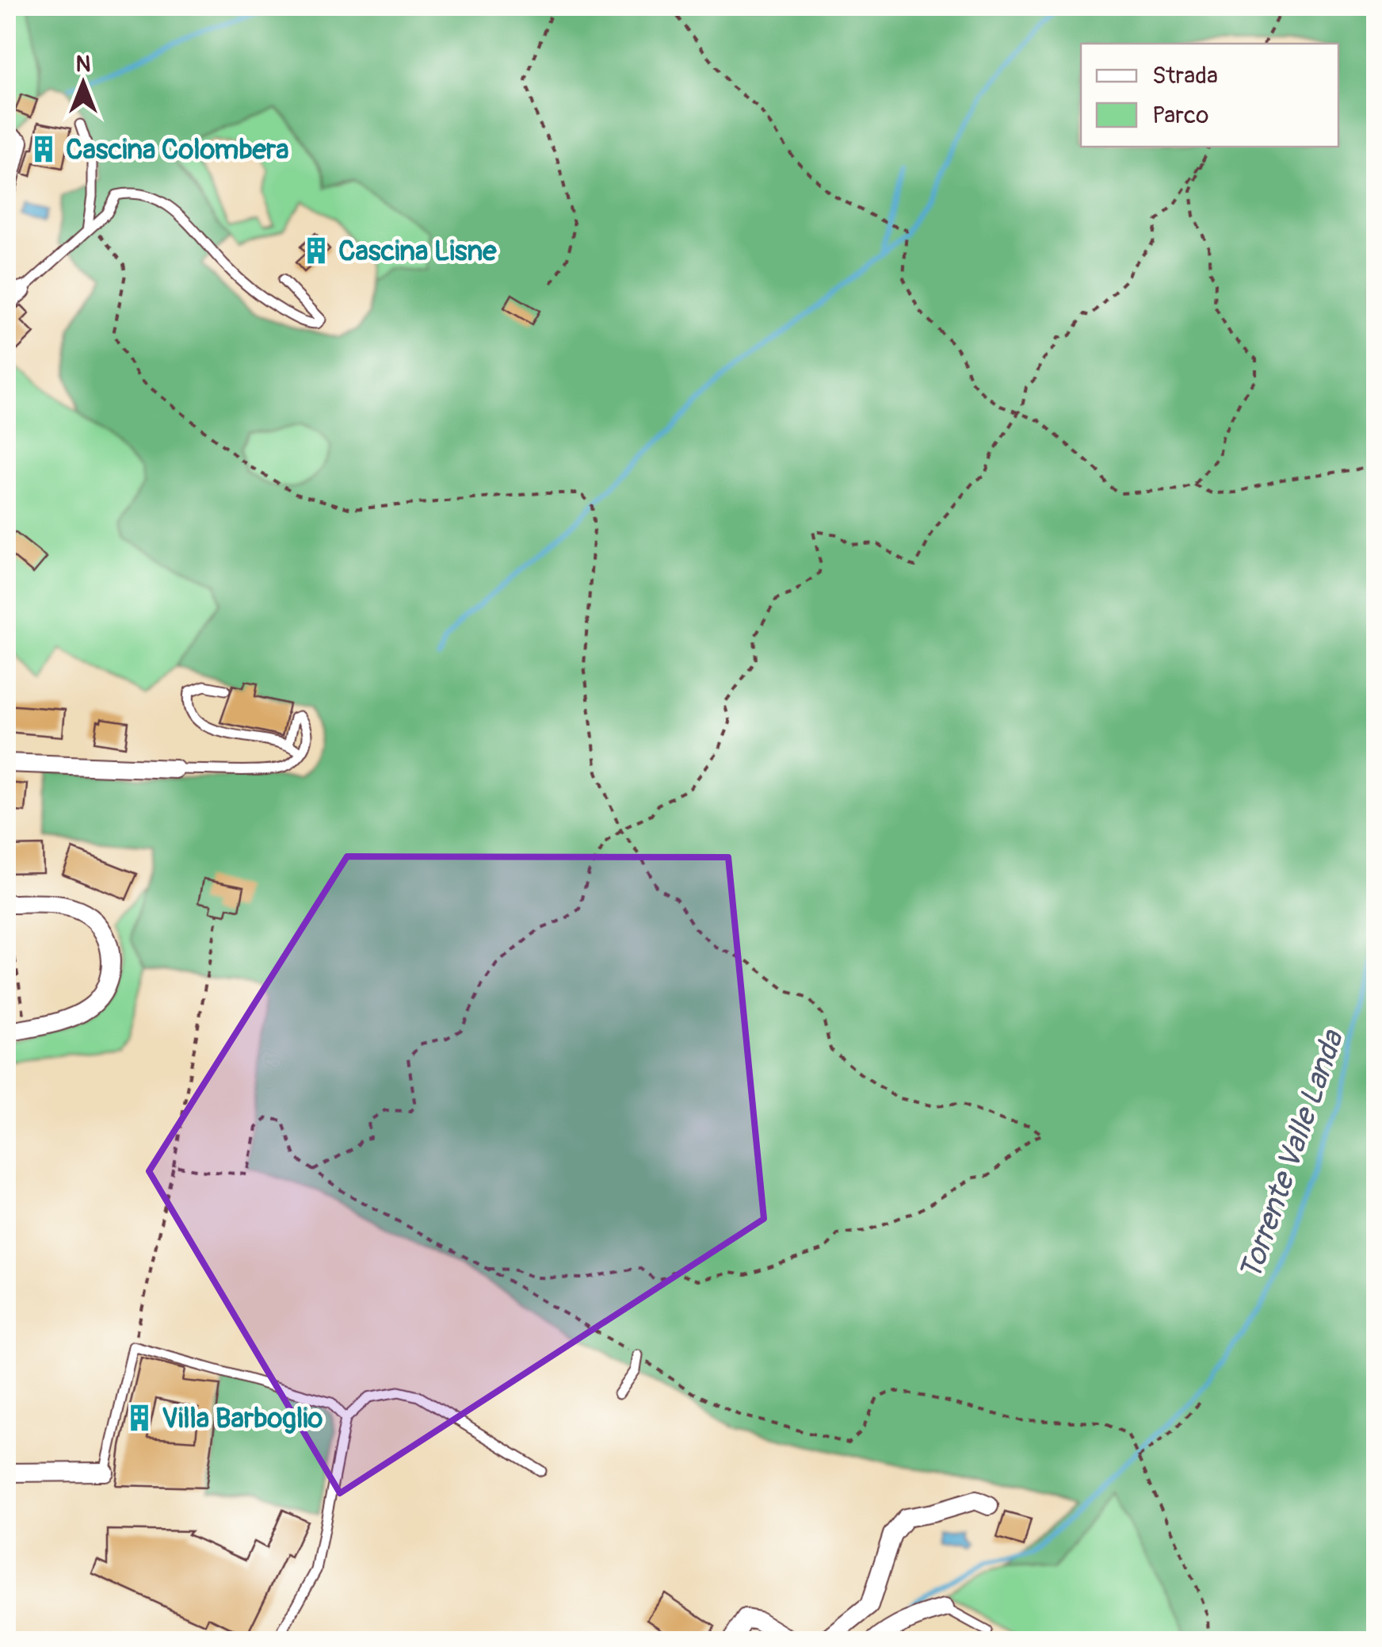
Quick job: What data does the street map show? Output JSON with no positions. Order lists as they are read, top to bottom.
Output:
{
  "water": ["Torrente Valle Landa"],
  "places": {
    "building": ["Cascina Colombera", "Cascina Lisne", "Villa Barboglio"]
  },
  "legend": ["Strada", "Parco"],
  "north": "top"
}
